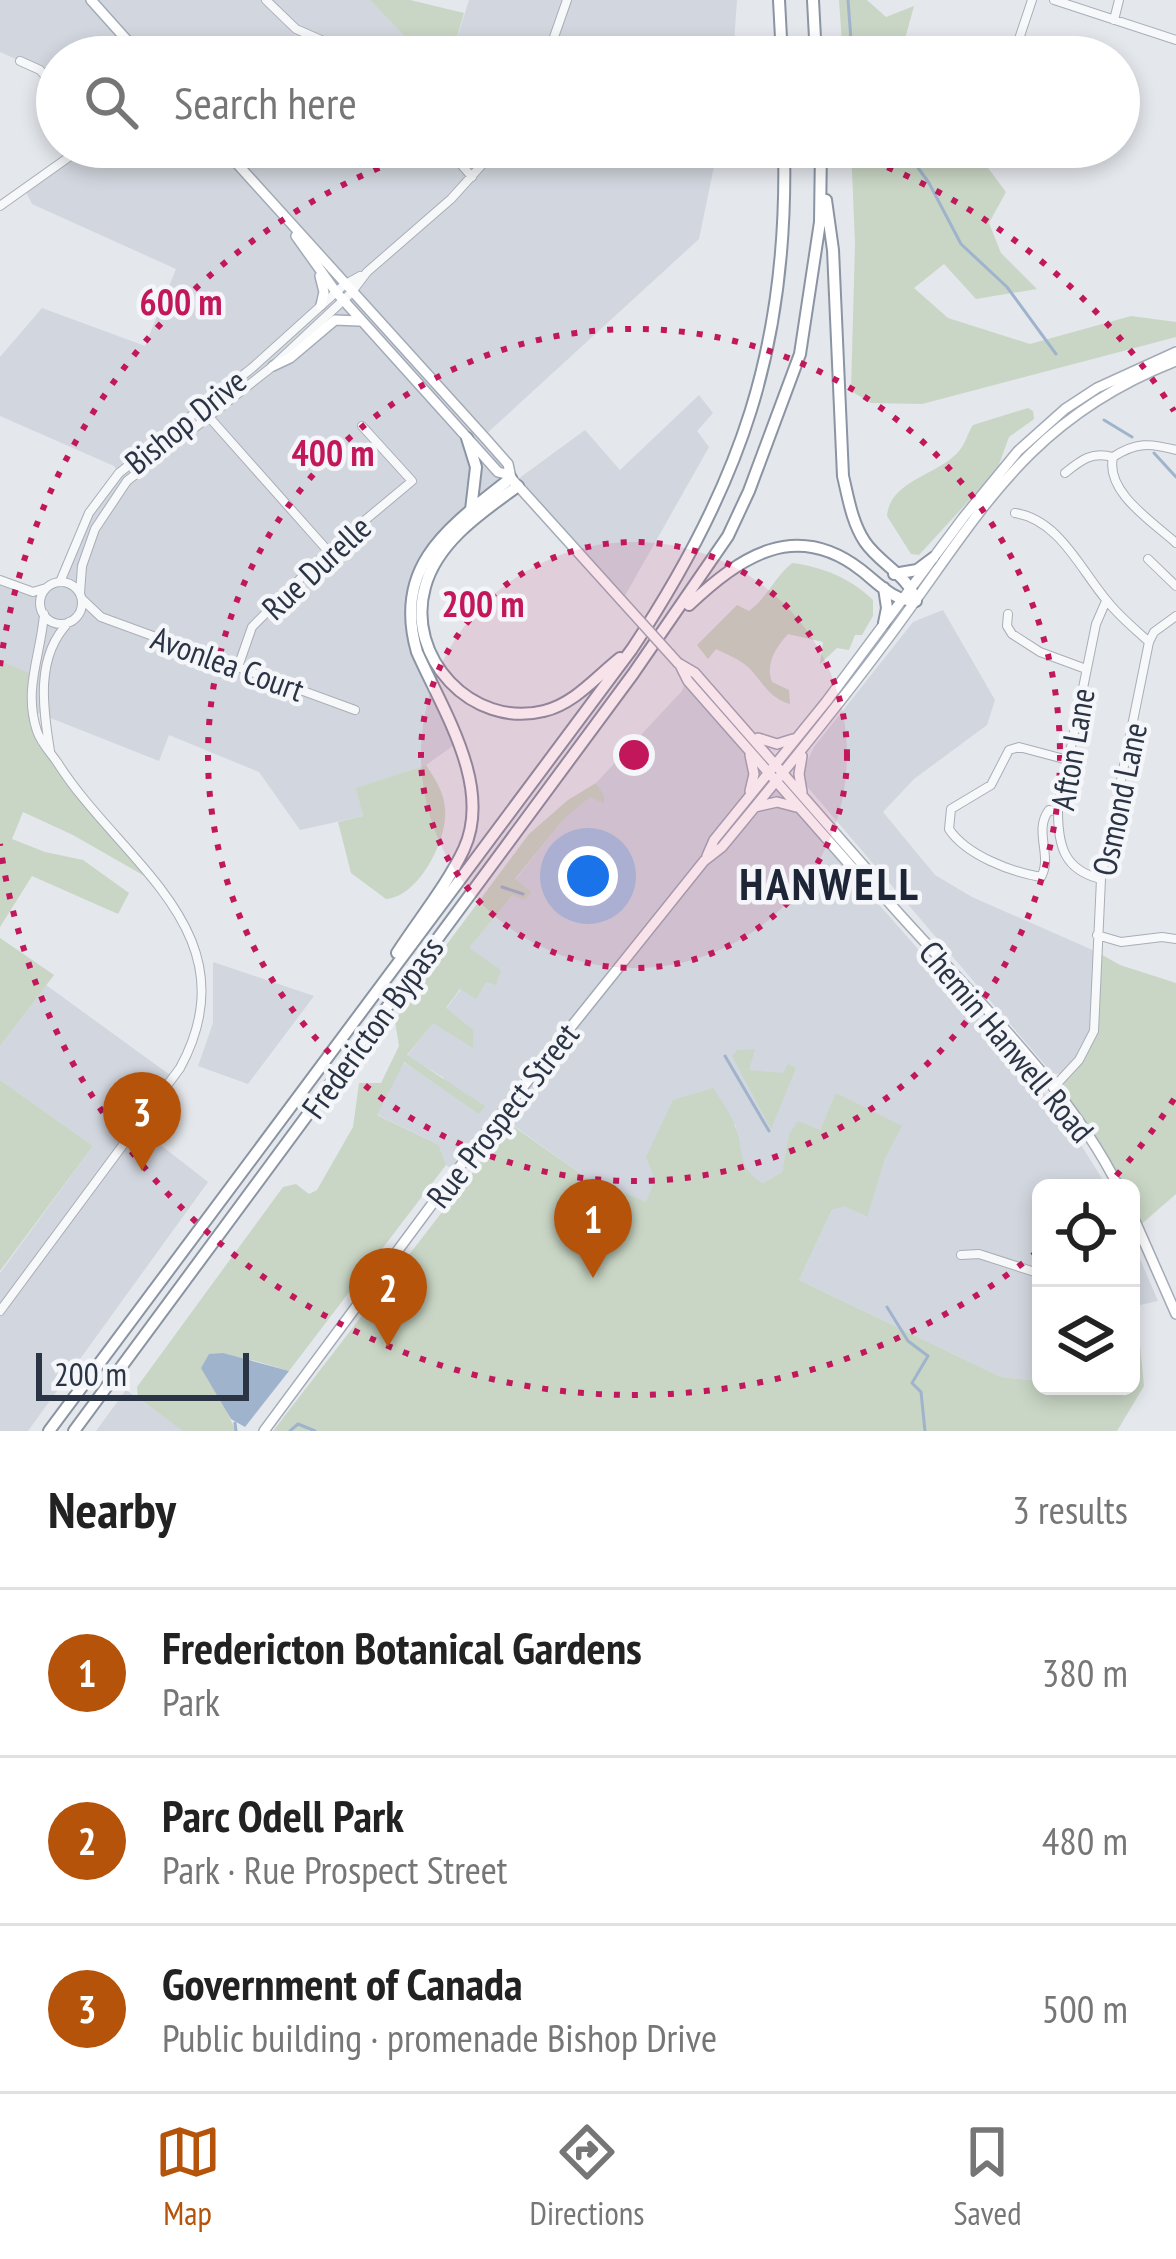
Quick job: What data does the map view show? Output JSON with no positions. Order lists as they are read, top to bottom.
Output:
{
  "streets": {
    "highway": ["Fredericton Bypass"],
    "main road": ["Chemin Hanwell Road", "Rue Prospect Street"],
    "street": [
      "Bishop Drive",
      "Rue Durelle",
      "Avonlea Court",
      "Afton Lane",
      "Osmond Lane"
    ]
  },
  "crossings": [
    ["Bishop Drive", "Avonlea Court"],
    ["Bishop Drive", "Chemin Hanwell Road"],
    ["Rue Durelle", "Avonlea Court"],
    ["Afton Lane", "Osmond Lane"],
    ["Osmond Lane", "Chemin Hanwell Road"],
    ["Chemin Hanwell Road", "Rue Prospect Street"]
  ],
  "districts": ["HANWELL"],
  "scale_bar": "200 m",
  "page": {
    "search": "Search here",
    "pins": ["3", "1", "2"],
    "scale": "200 m",
    "heading": ["Nearby", "3 results"],
    "list": [
      {
        "mark": "1",
        "name": "Fredericton Botanical Gardens",
        "note": "Park",
        "value": "380 m"
      },
      {
        "mark": "2",
        "name": "Parc Odell Park",
        "note": "Park · Rue Prospect Street",
        "value": "480 m"
      },
      {
        "mark": "3",
        "name": "Government of Canada",
        "note": "Public building · promenade Bishop Drive",
        "value": "500 m"
      }
    ],
    "nav": ["Map", "Directions", "Saved"]
  },
  "rings": ["600 m", "400 m", "200 m"]
}
